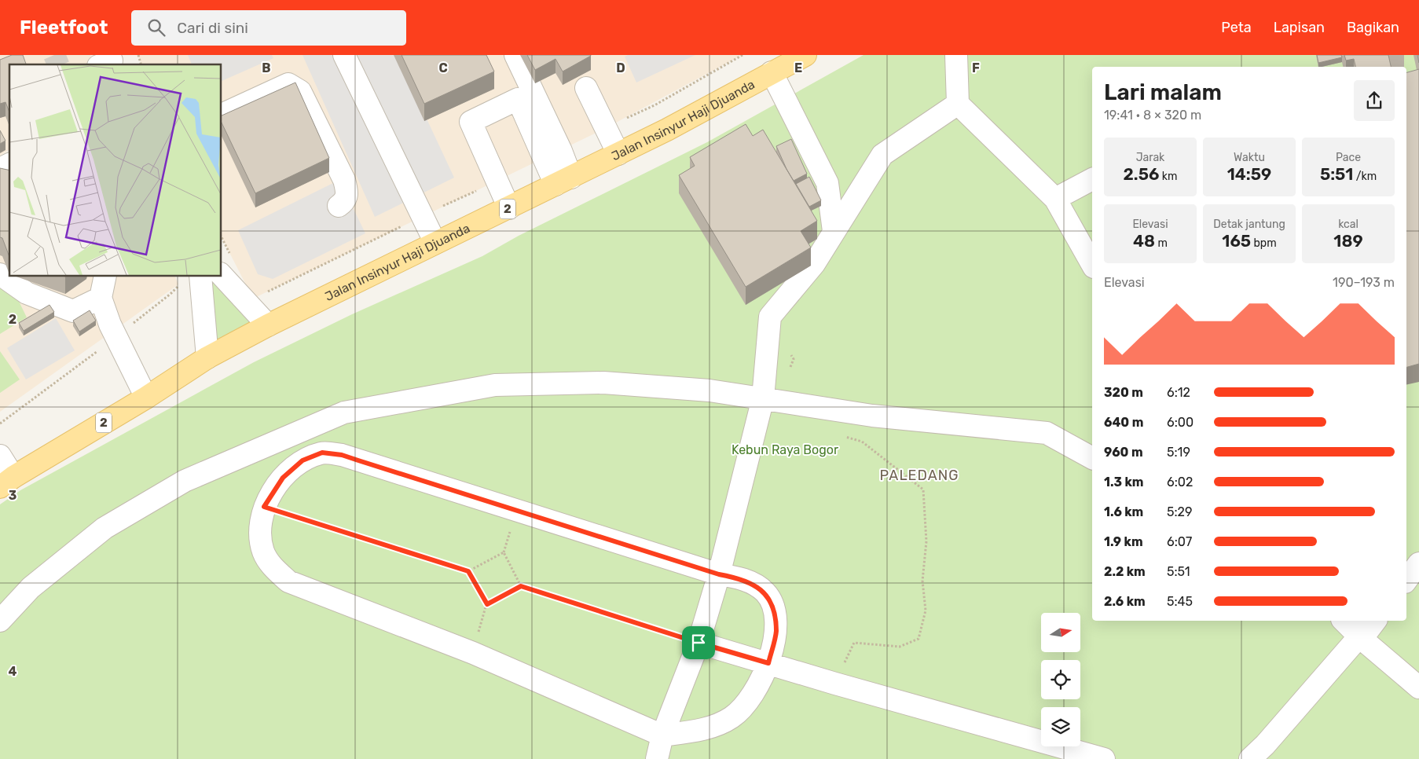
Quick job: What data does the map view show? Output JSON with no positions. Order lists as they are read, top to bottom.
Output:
{
  "streets": {
    "main road": ["Jalan Insinyur Haji Djuanda", "2"]
  },
  "districts": ["PALEDANG"],
  "parks": ["Kebun Raya Bogor"],
  "north": "right",
  "page": {
    "header": "Fleetfoot",
    "search": "Cari di sini",
    "nav": ["Peta", "Lapisan", "Bagikan"],
    "heading": ["Lari malam", "19:41 · 8 × 320 m"],
    "stats": [
      ["Jarak", "2.56 km"],
      ["Waktu", "14:59"],
      ["Pace", "5:51 /km"],
      ["Elevasi", "48 m"],
      ["Detak jantung", "165 bpm"],
      ["kcal", "189"]
    ],
    "chart": ["Elevasi", "190–193 m"],
    "list": [
      {
        "name": "320 m",
        "note": "6:12"
      },
      {
        "name": "640 m",
        "note": "6:00"
      },
      {
        "name": "960 m",
        "note": "5:19"
      },
      {
        "name": "1.3 km",
        "note": "6:02"
      },
      {
        "name": "1.6 km",
        "note": "5:29"
      },
      {
        "name": "1.9 km",
        "note": "6:07"
      },
      {
        "name": "2.2 km",
        "note": "5:51"
      },
      {
        "name": "2.6 km",
        "note": "5:45"
      }
    ]
  },
  "grid": {
    "columns": [
      "B",
      "C",
      "D",
      "E",
      "F"
    ],
    "rows": ["2", "3", "4"]
  }
}
